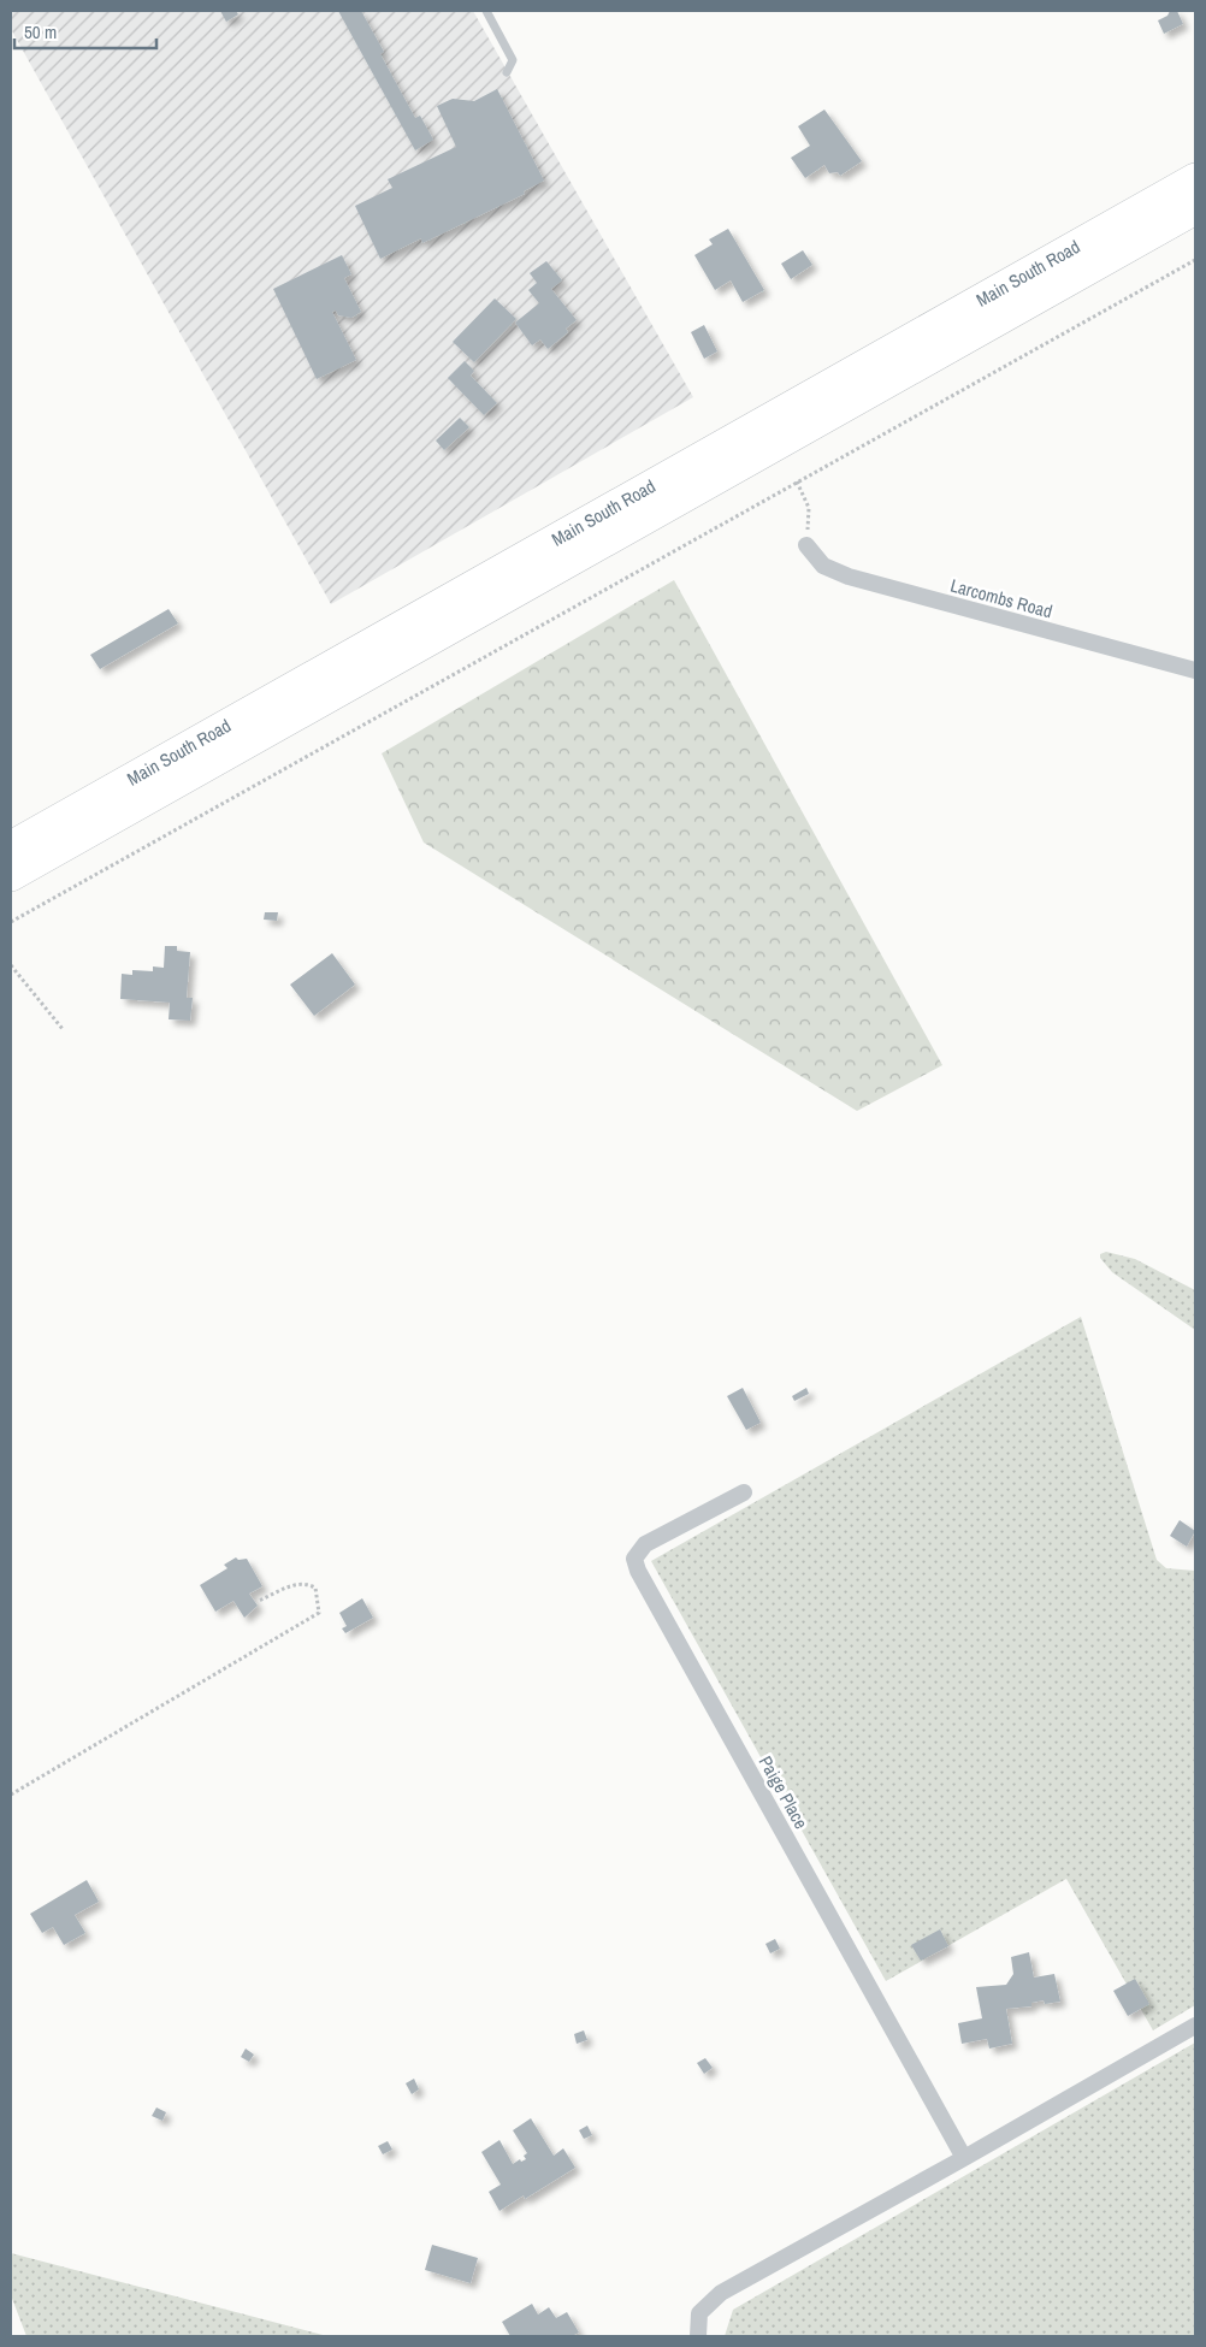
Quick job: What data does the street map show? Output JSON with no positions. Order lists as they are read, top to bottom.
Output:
{
  "streets": {
    "highway": ["Main South Road"],
    "street": ["Larcombs Road", "Paige Place"]
  },
  "scale_bar": "50 m"
}
